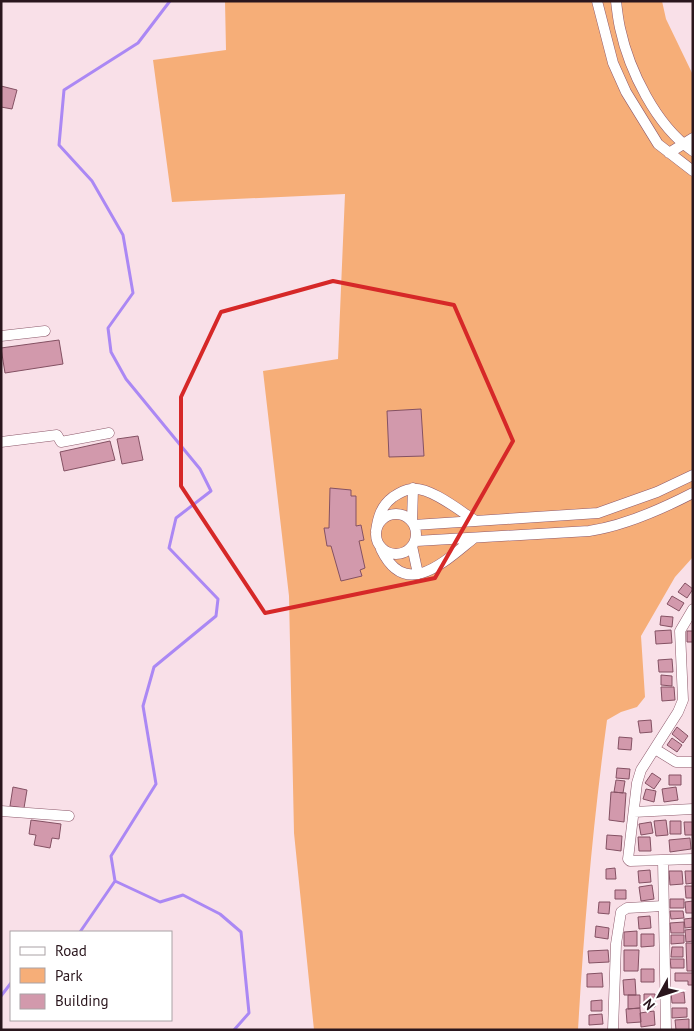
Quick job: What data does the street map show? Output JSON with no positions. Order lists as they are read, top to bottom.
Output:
{
  "legend": ["Road", "Park", "Building"],
  "north": "bottom left"
}
